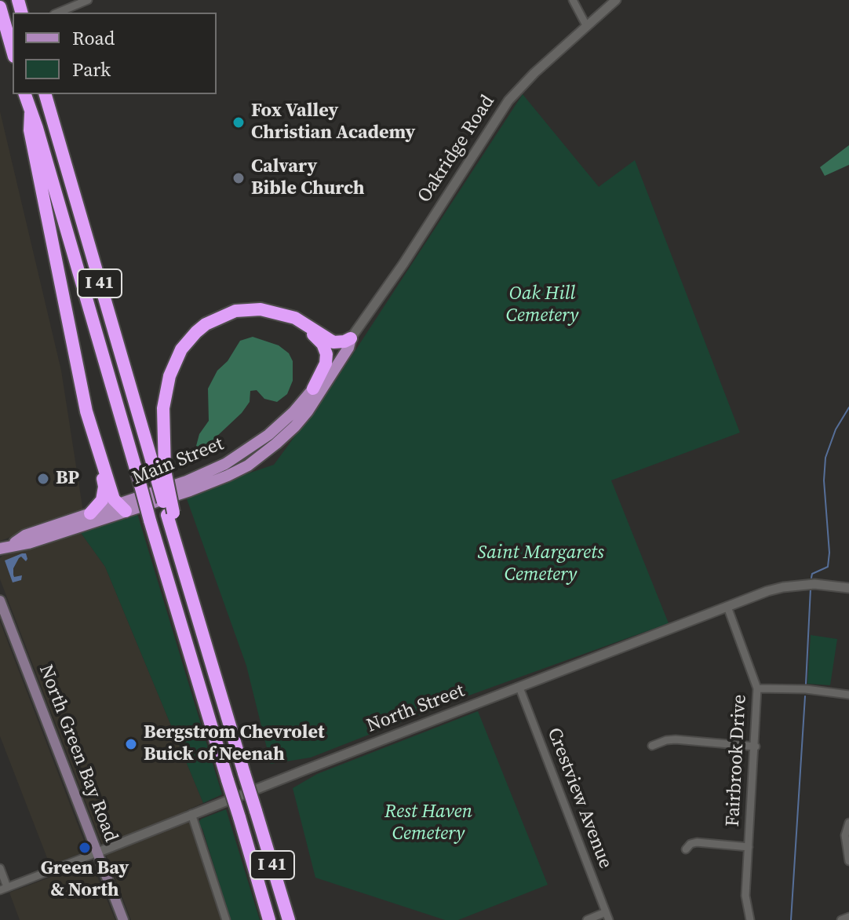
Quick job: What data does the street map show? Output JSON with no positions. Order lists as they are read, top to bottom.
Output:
{
  "streets": {
    "highway": ["I 41"],
    "main road": ["Main Street", "North Green Bay Road"],
    "street": [
      "Oakridge Road",
      "North Street",
      "Fairbrook Drive",
      "Crestview Avenue"
    ]
  },
  "crossings": [
    ["Oakridge Road", "Main Street"],
    ["North Street", "North Green Bay Road"],
    ["North Street", "Fairbrook Drive"],
    ["North Street", "Crestview Avenue"]
  ],
  "parks": ["Oak Hill Cemetery", "Saint Margarets Cemetery", "Rest Haven Cemetery"],
  "places": [
    "Fox Valley Christian Academy",
    "Calvary Bible Church",
    "BP",
    "Bergstrom Chevrolet Buick of Neenah",
    "Green Bay & North"
  ],
  "legend": ["Road", "Park"]
}
